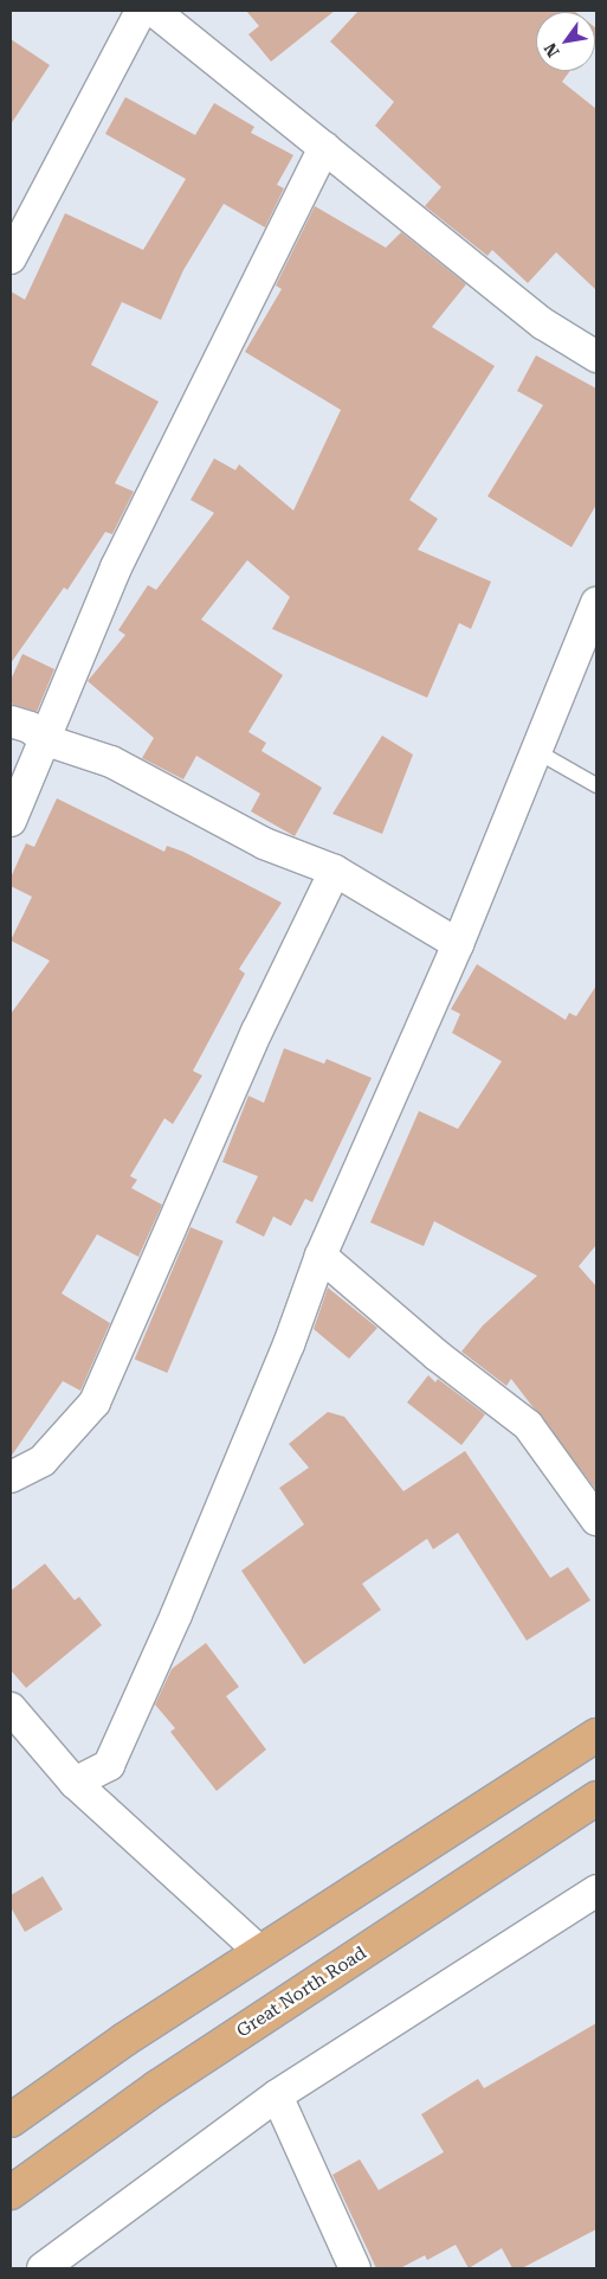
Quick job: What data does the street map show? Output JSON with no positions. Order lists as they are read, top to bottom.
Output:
{
  "streets": {
    "main road": ["Great North Road"]
  },
  "north": "bottom left"
}
